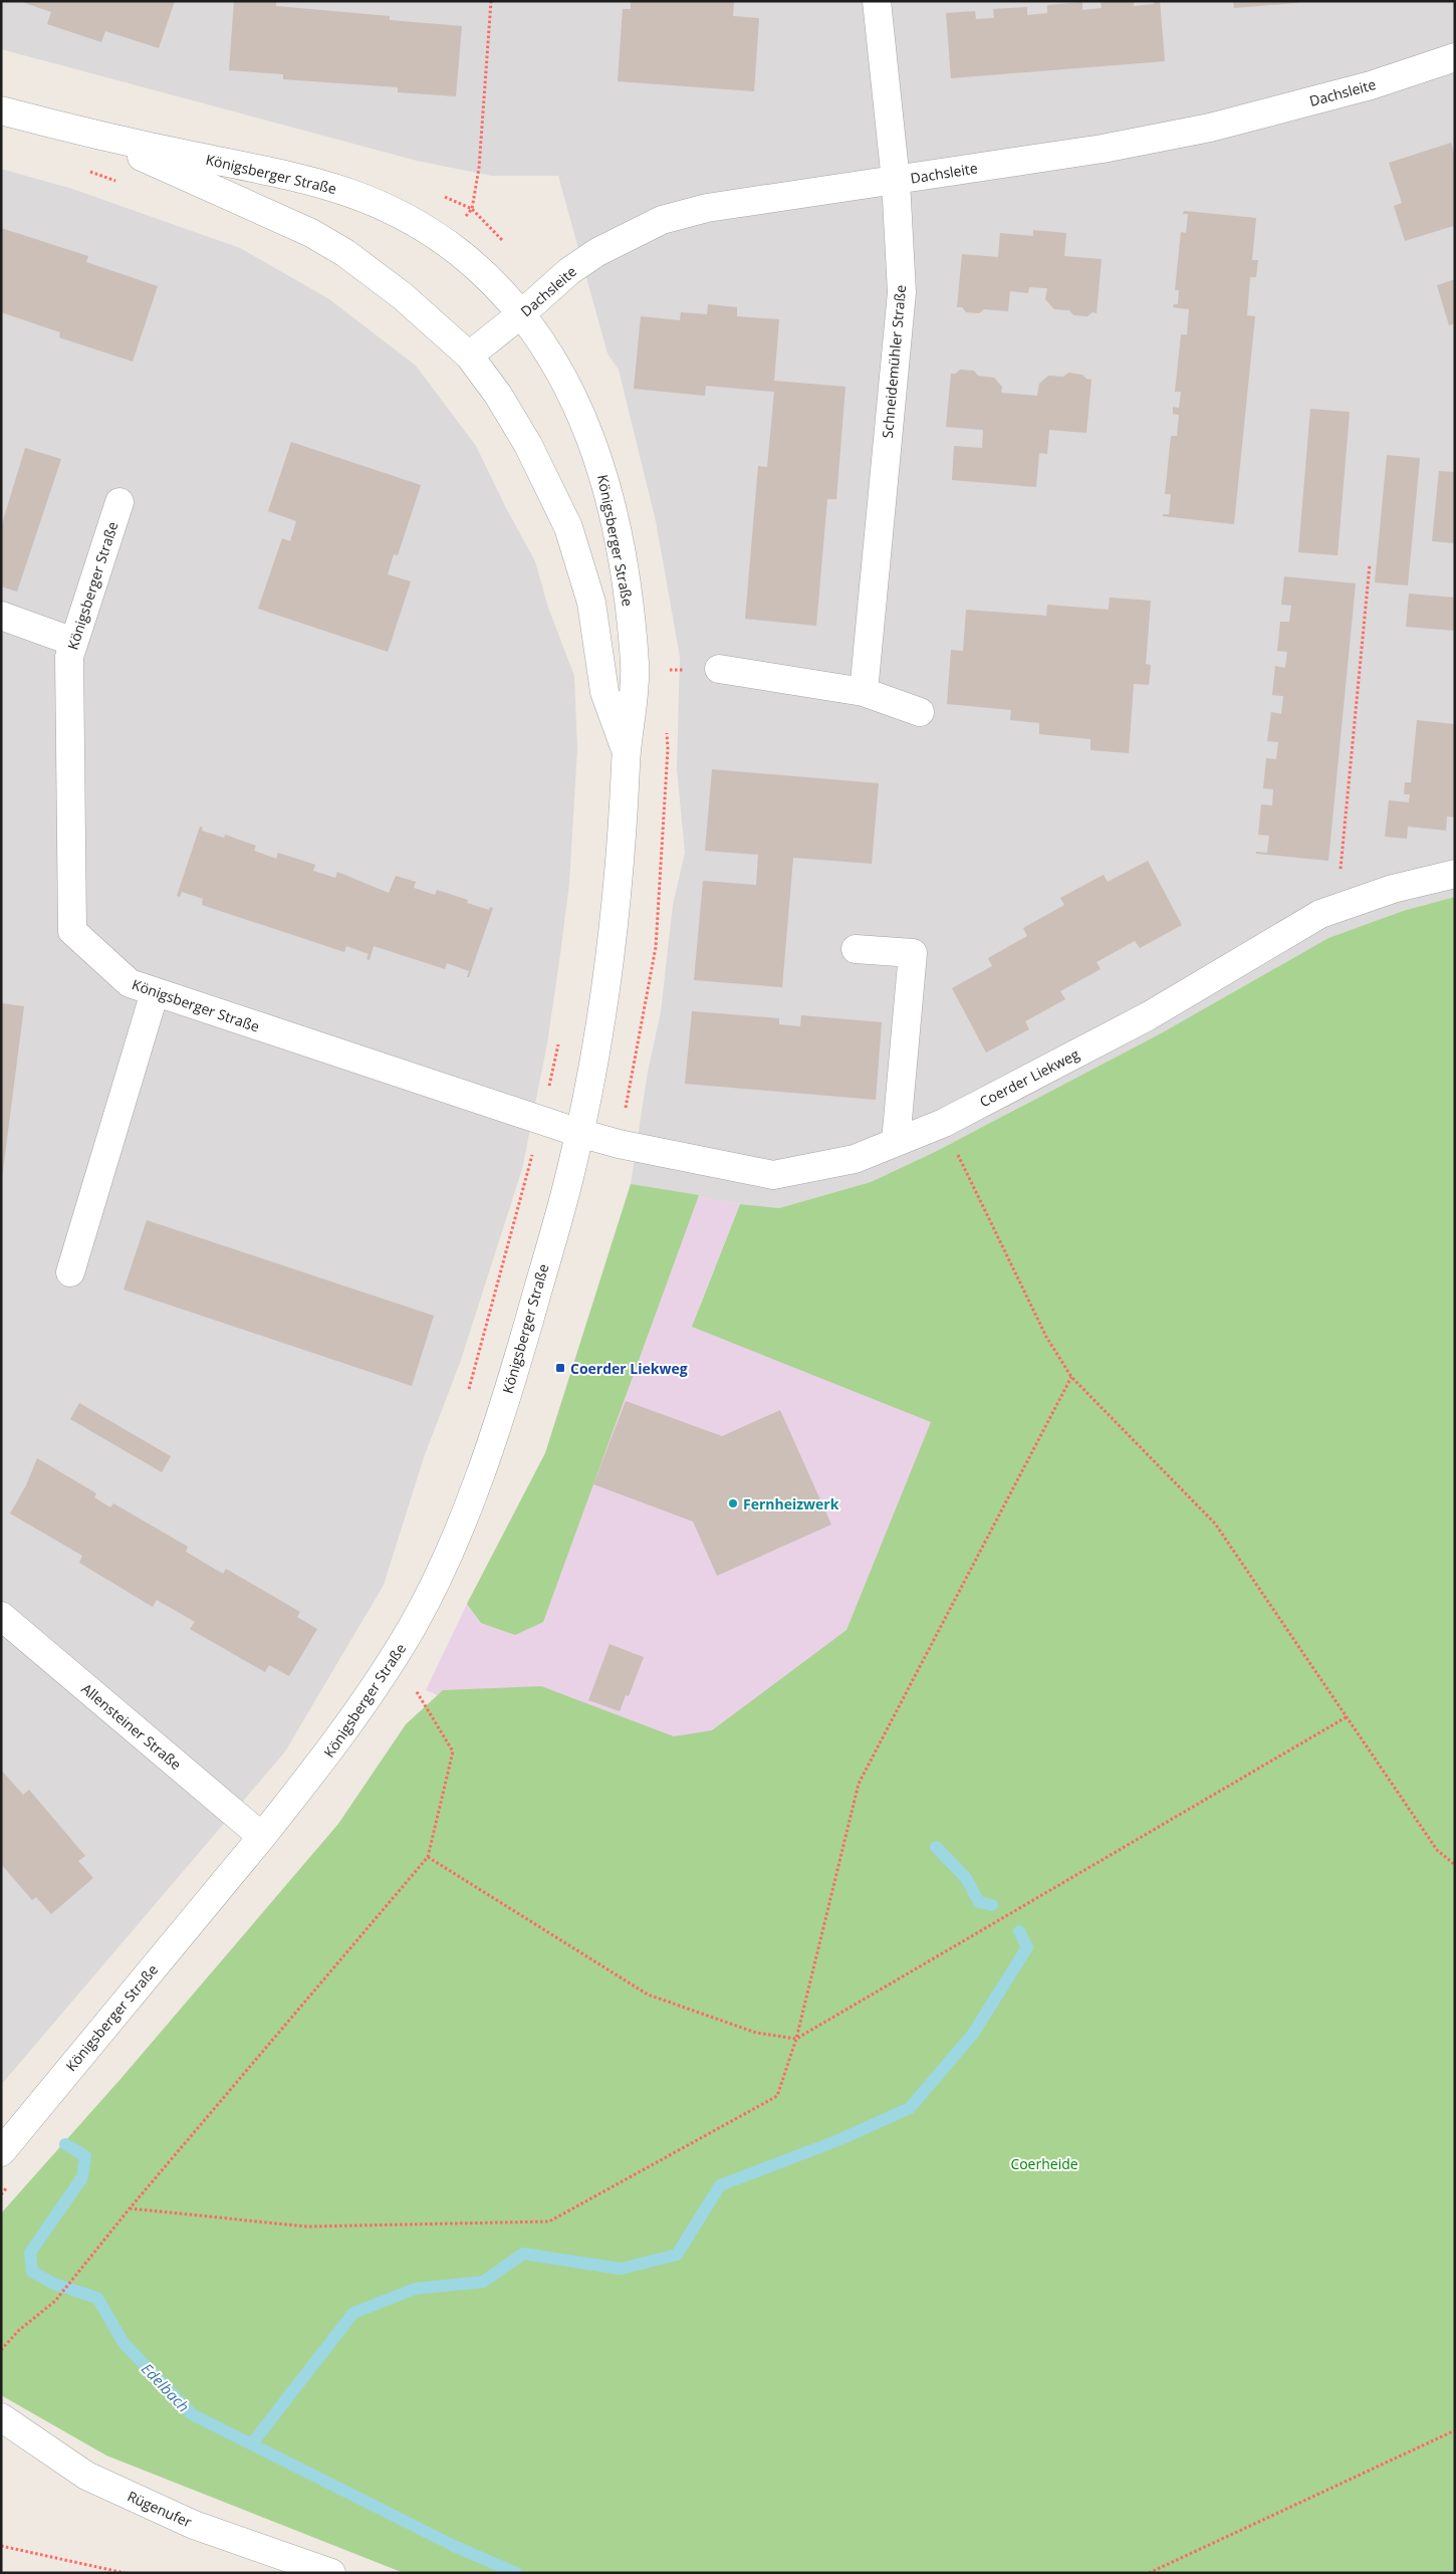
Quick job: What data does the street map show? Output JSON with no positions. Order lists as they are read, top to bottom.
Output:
{
  "streets": {
    "street": [
      "Dachsleite",
      "Königsberger Straße",
      "Schneidemühler Straße",
      "Coerder Liekweg",
      "Allensteiner Straße",
      "Rügenufer"
    ]
  },
  "crossings": [
    ["Dachsleite", "Königsberger Straße"],
    ["Dachsleite", "Schneidemühler Straße"],
    ["Königsberger Straße", "Coerder Liekweg"],
    ["Königsberger Straße", "Allensteiner Straße"]
  ],
  "water": ["Edelbach"],
  "parks": ["Coerheide"],
  "places": {
    "transit": ["Coerder Liekweg"],
    "other": ["Fernheizwerk"]
  }
}
